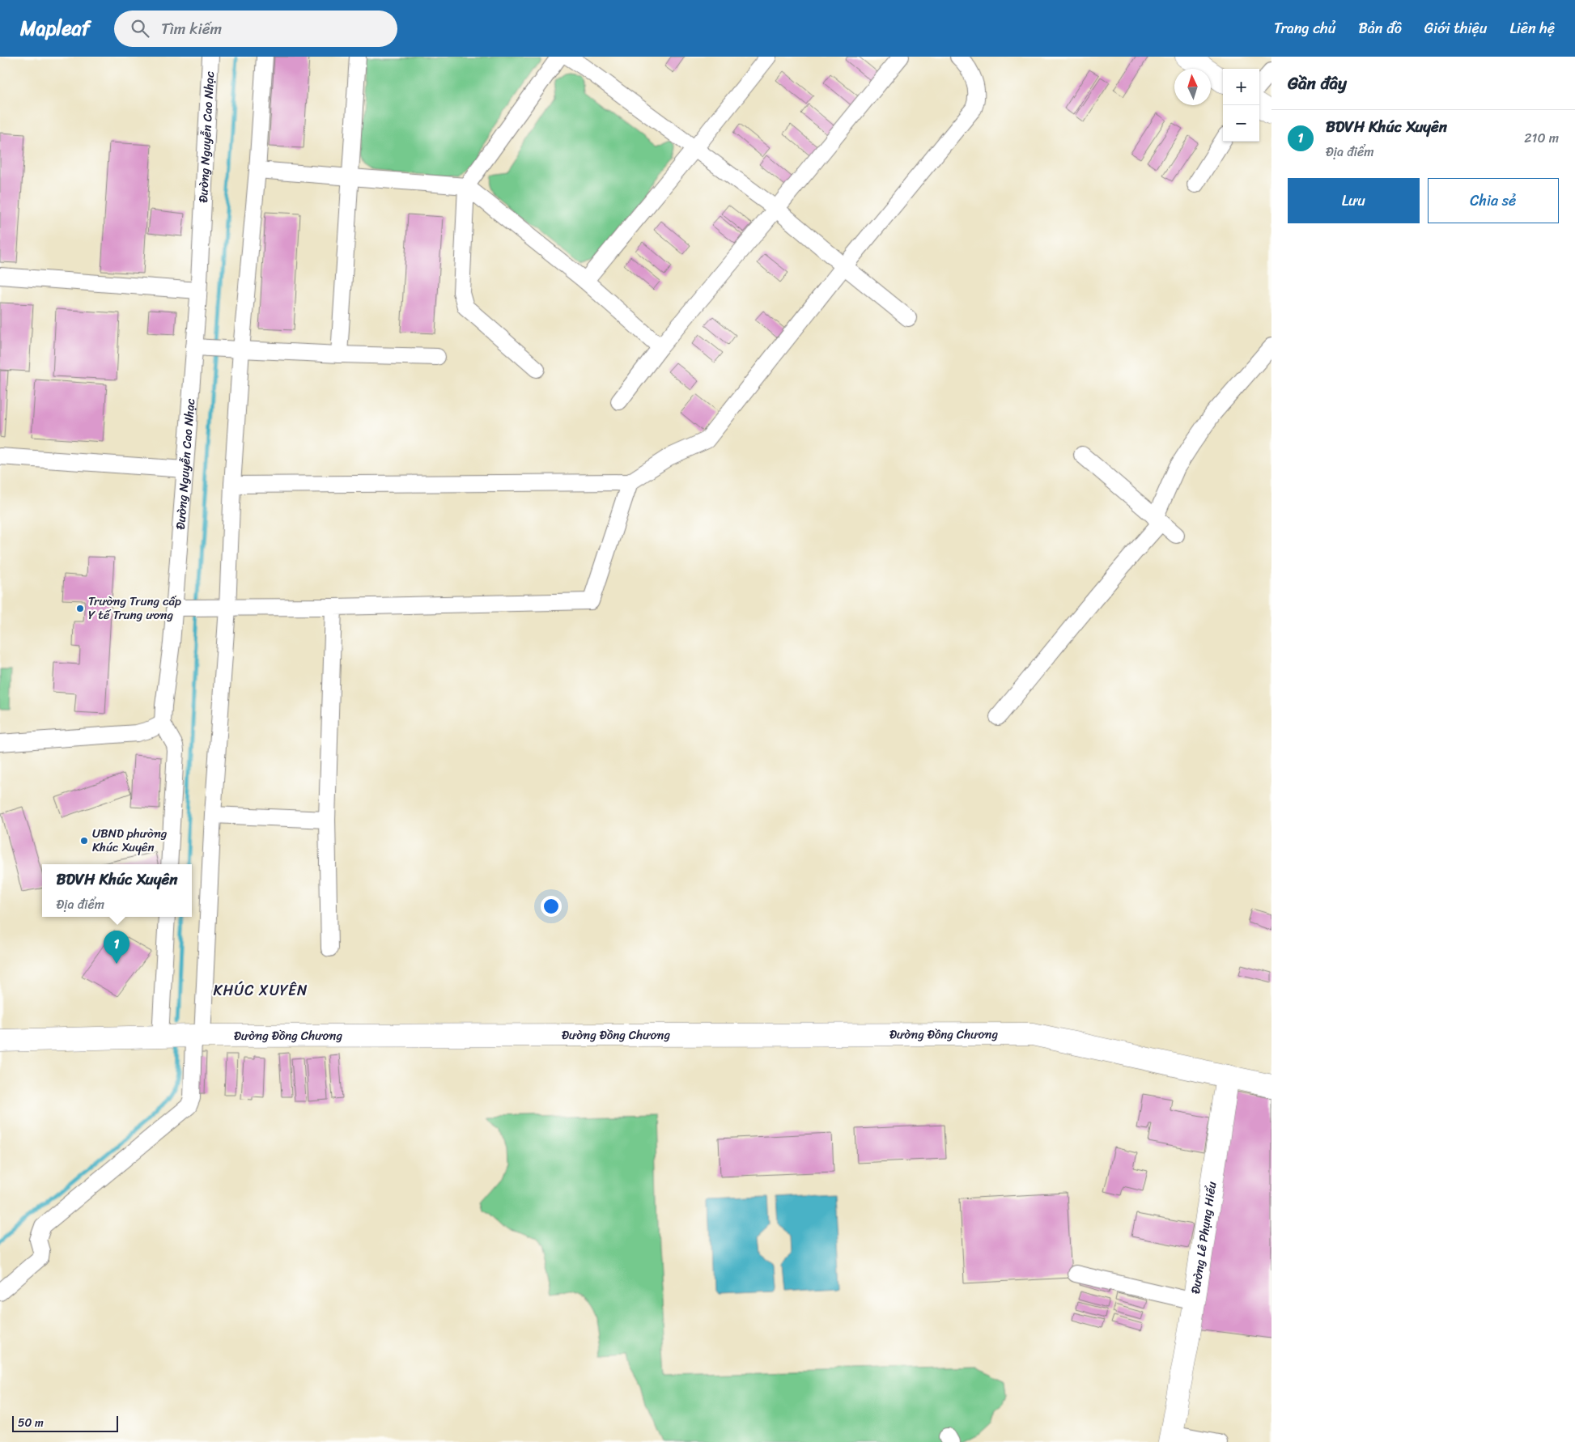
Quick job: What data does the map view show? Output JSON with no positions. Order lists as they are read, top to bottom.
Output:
{
  "streets": {
    "street": ["Đường Nguyễn Cao Nhạc", "Đường Đồng Chương", "Đường Lê Phụng Hiểu"]
  },
  "crossings": [
    ["Đường Đồng Chương", "Đường Lê Phụng Hiểu"]
  ],
  "districts": ["KHÚC XUYÊN"],
  "places": ["Trường Trung cấp Y tế Trung ương", "UBND phường Khúc Xuyên"],
  "scale_bar": "50 m",
  "north": "top",
  "page": {
    "header": "Mapleaf",
    "search": "Tìm kiếm",
    "nav": [
      "Trang chủ",
      "Bản đồ",
      "Giới thiệu",
      "Liên hệ"
    ],
    "heading": "Gần đây",
    "map_buttons": ["+", "−"],
    "list": [
      {
        "mark": "1",
        "name": "BDVH Khúc Xuyên",
        "note": "Địa điểm",
        "value": "210 m"
      }
    ],
    "buttons": ["Lưu", "Chia sẻ"],
    "popup": ["BDVH Khúc Xuyên", "Địa điểm"],
    "pins": "1",
    "scale": "50 m"
  }
}
